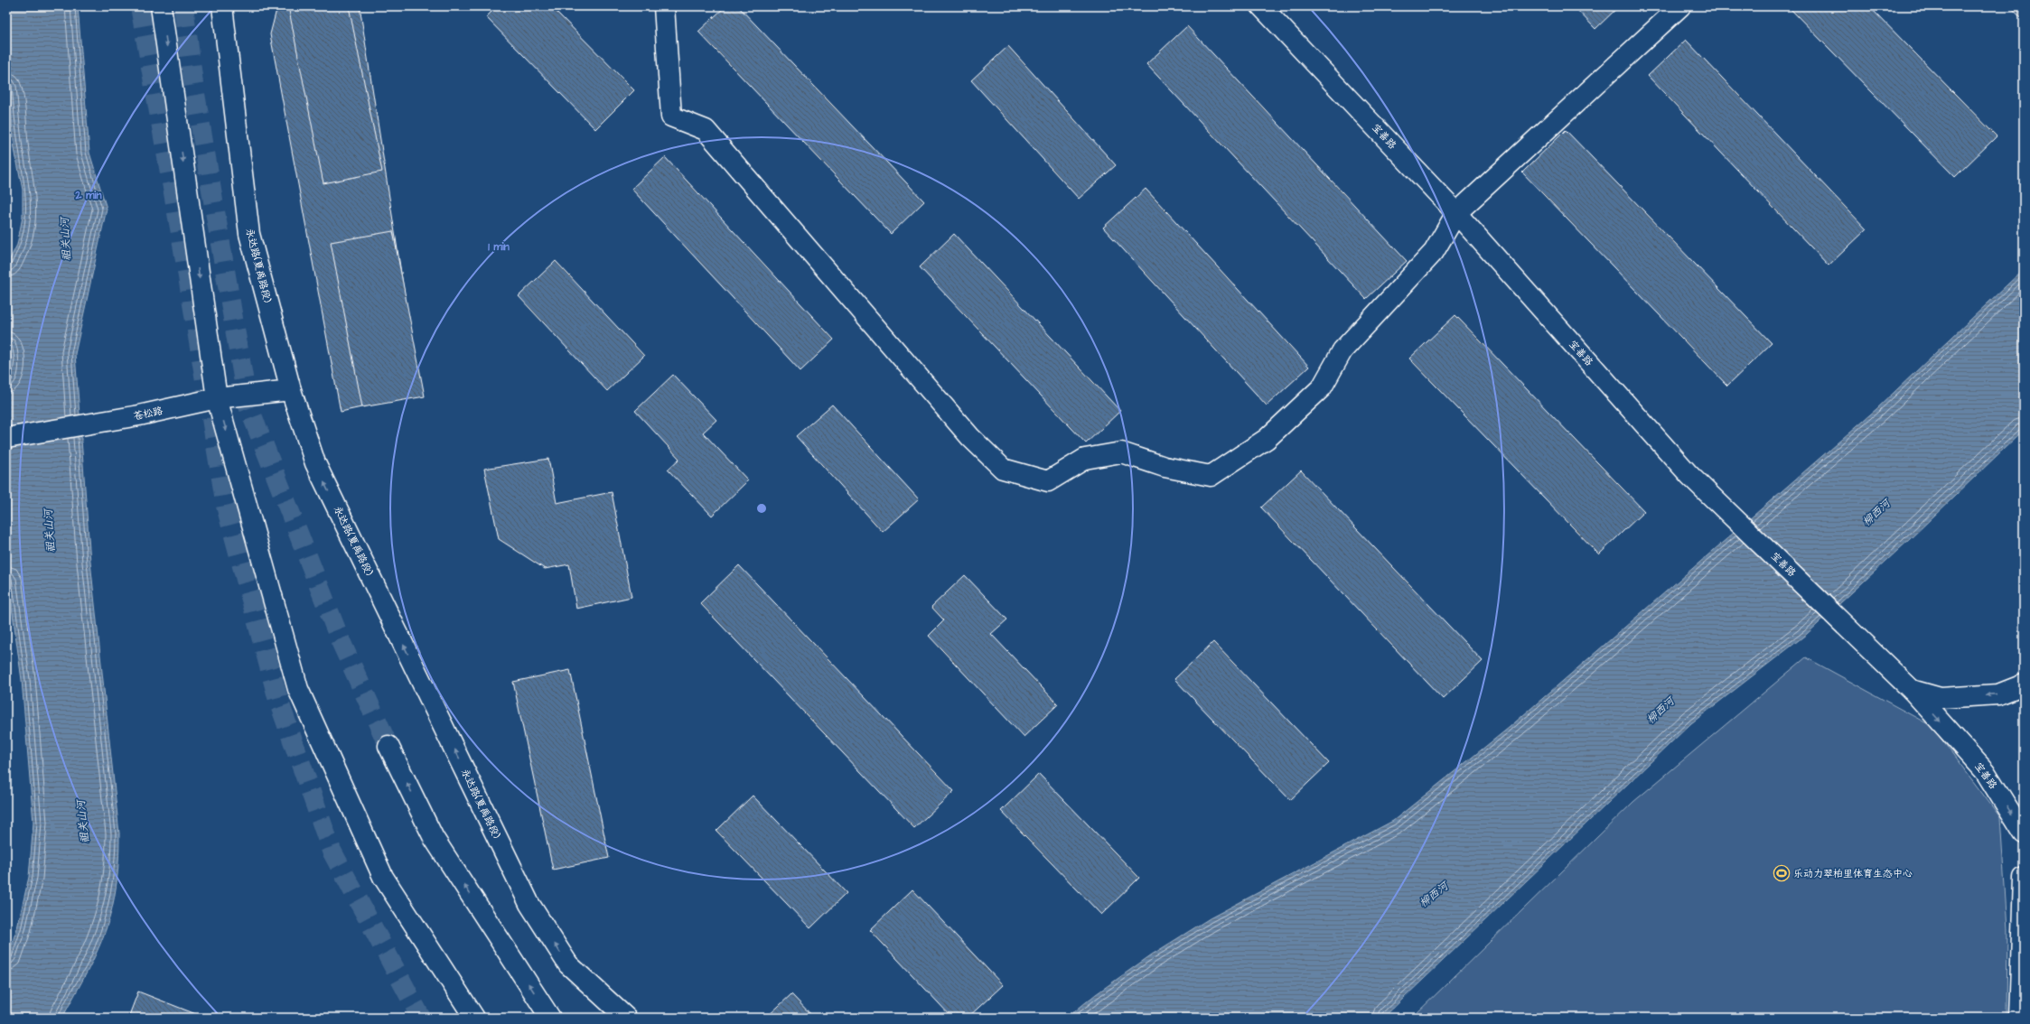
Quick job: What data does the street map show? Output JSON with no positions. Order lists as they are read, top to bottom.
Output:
{
  "streets": {
    "main road": ["宝善路", "永达路(夏禹路段)", "苍松路"]
  },
  "crossings": [
    ["永达路(夏禹路段)", "苍松路"]
  ],
  "water": ["祖关山河", "柳西河"],
  "places": {
    "sports": ["乐动力翠柏里体育生态中心"]
  },
  "rings": ["2 min", "1 min"]
}
